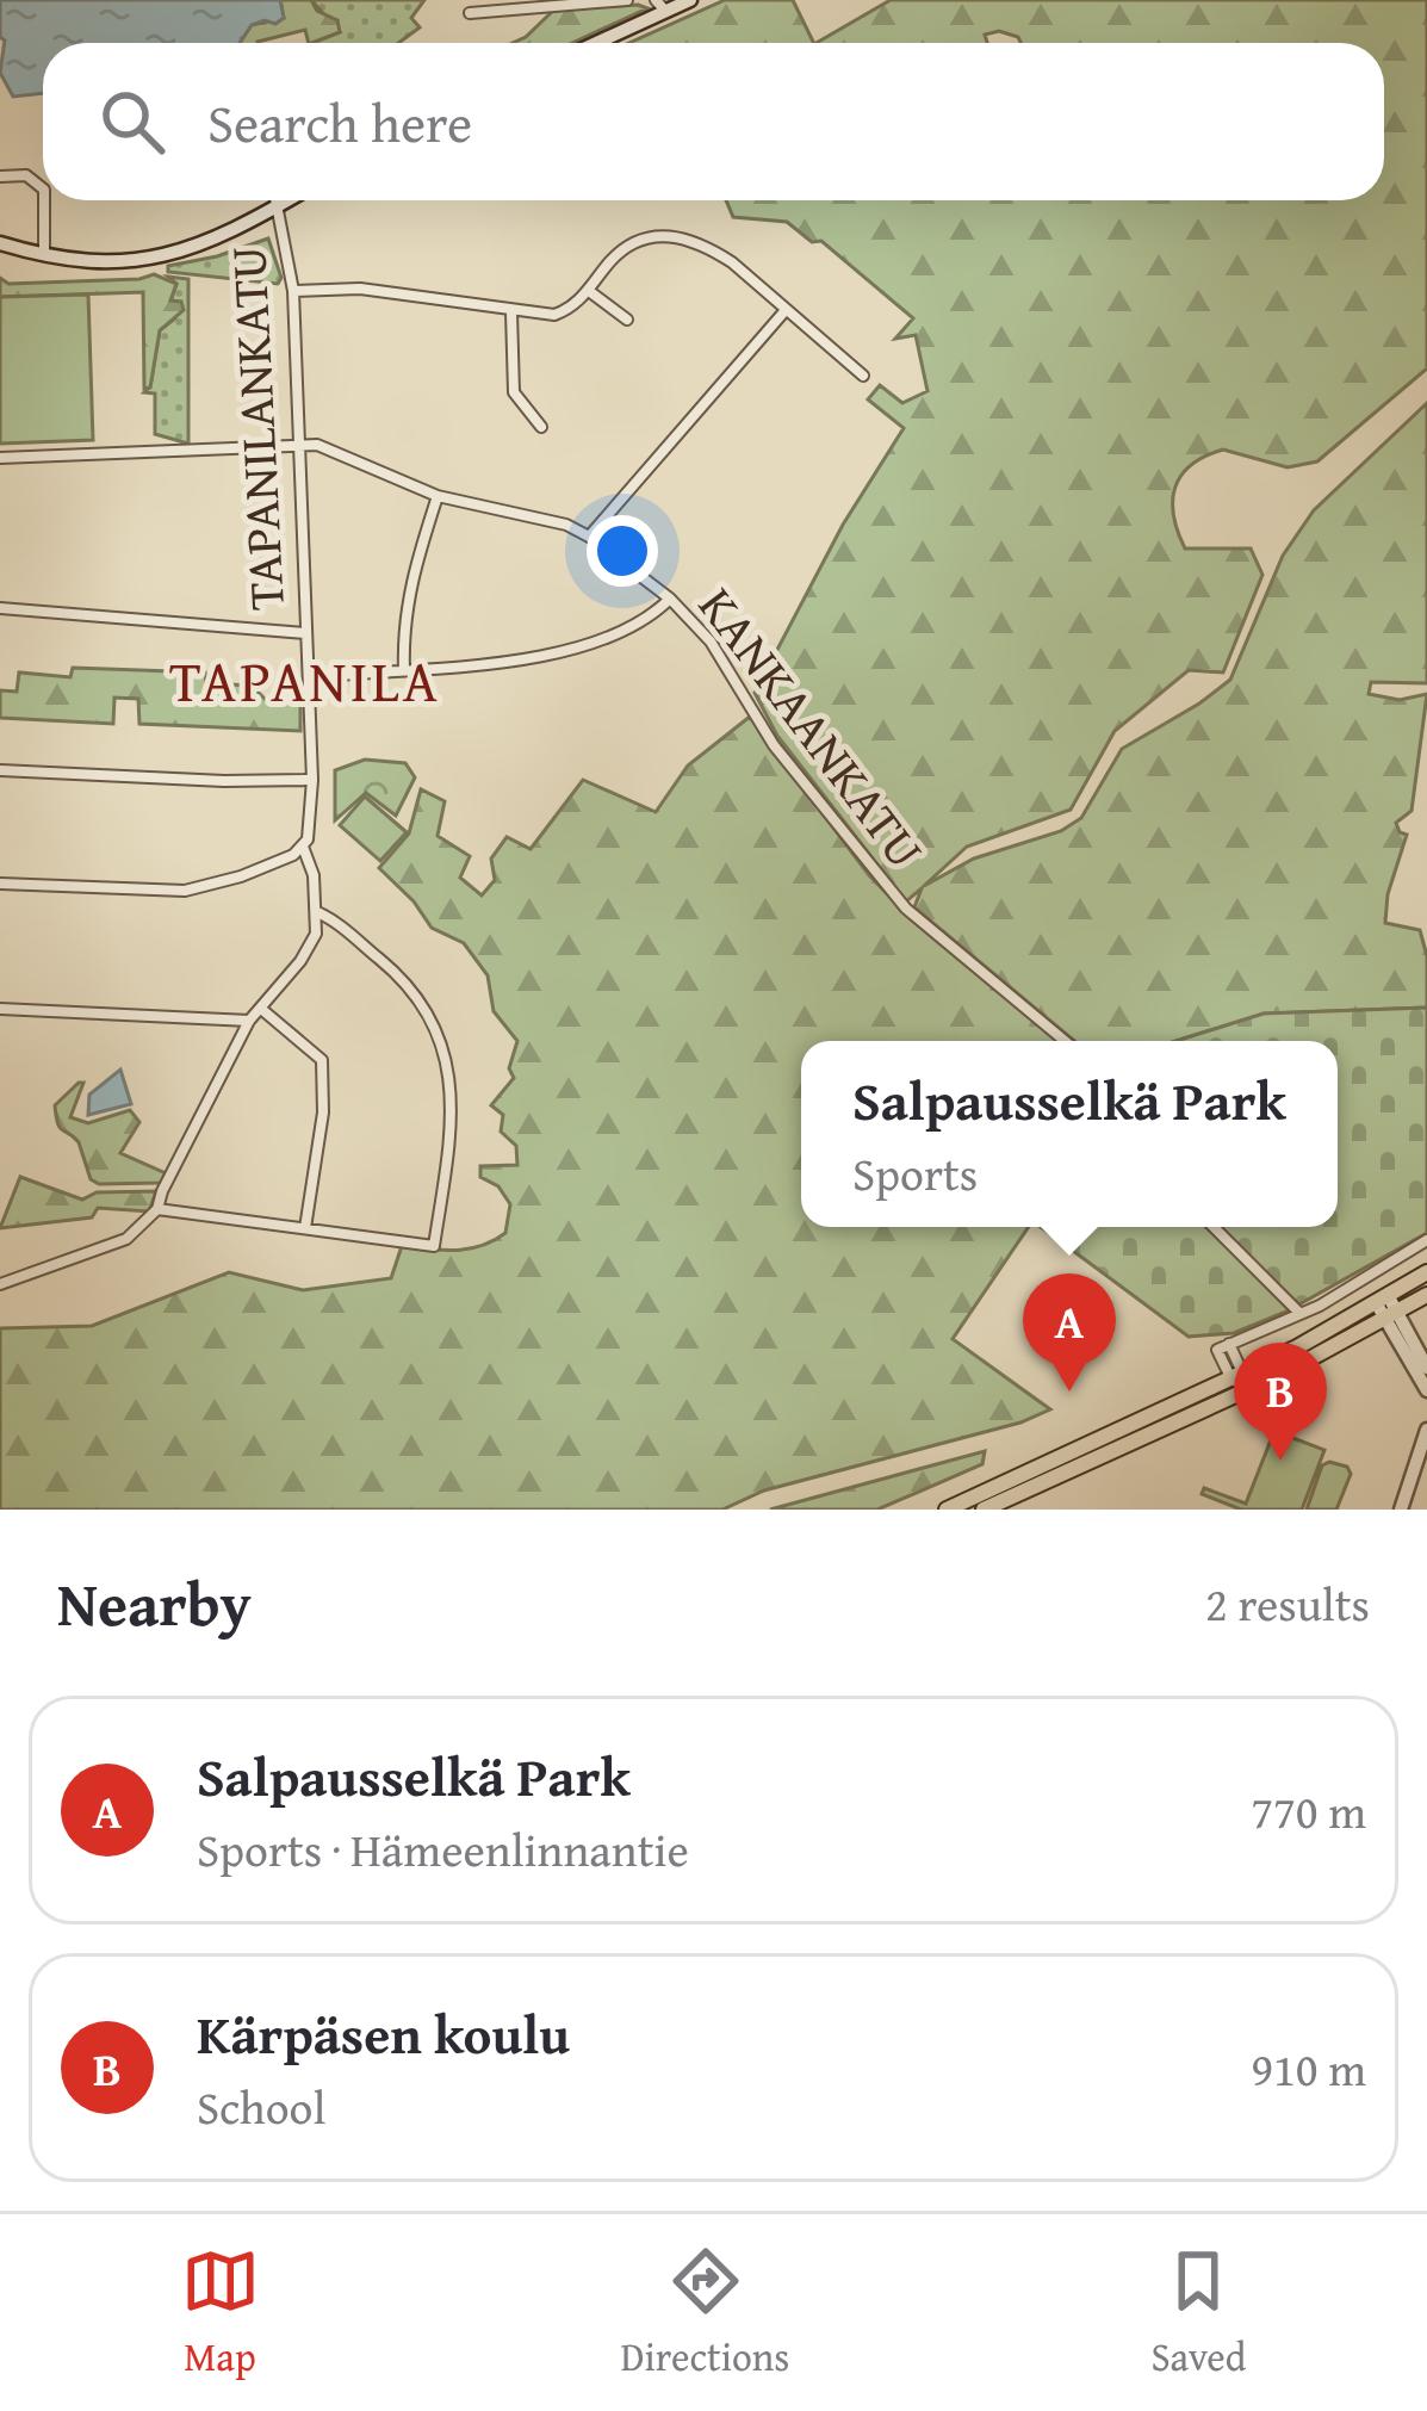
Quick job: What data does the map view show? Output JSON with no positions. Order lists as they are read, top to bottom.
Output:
{
  "streets": {
    "street": ["TAPANILANKATU", "KANKAANKATU"]
  },
  "crossings": [
    ["TAPANILANKATU", "KANKAANKATU"]
  ],
  "districts": ["TAPANILA"],
  "page": {
    "search": "Search here",
    "popup": ["Salpausselkä Park", "Sports"],
    "pins": ["A", "B"],
    "heading": ["Nearby", "2 results"],
    "list": [
      {
        "mark": "A",
        "name": "Salpausselkä Park",
        "note": "Sports · Hämeenlinnantie",
        "value": "770 m"
      },
      {
        "mark": "B",
        "name": "Kärpäsen koulu",
        "note": "School",
        "value": "910 m"
      }
    ],
    "nav": ["Map", "Directions", "Saved"]
  }
}
